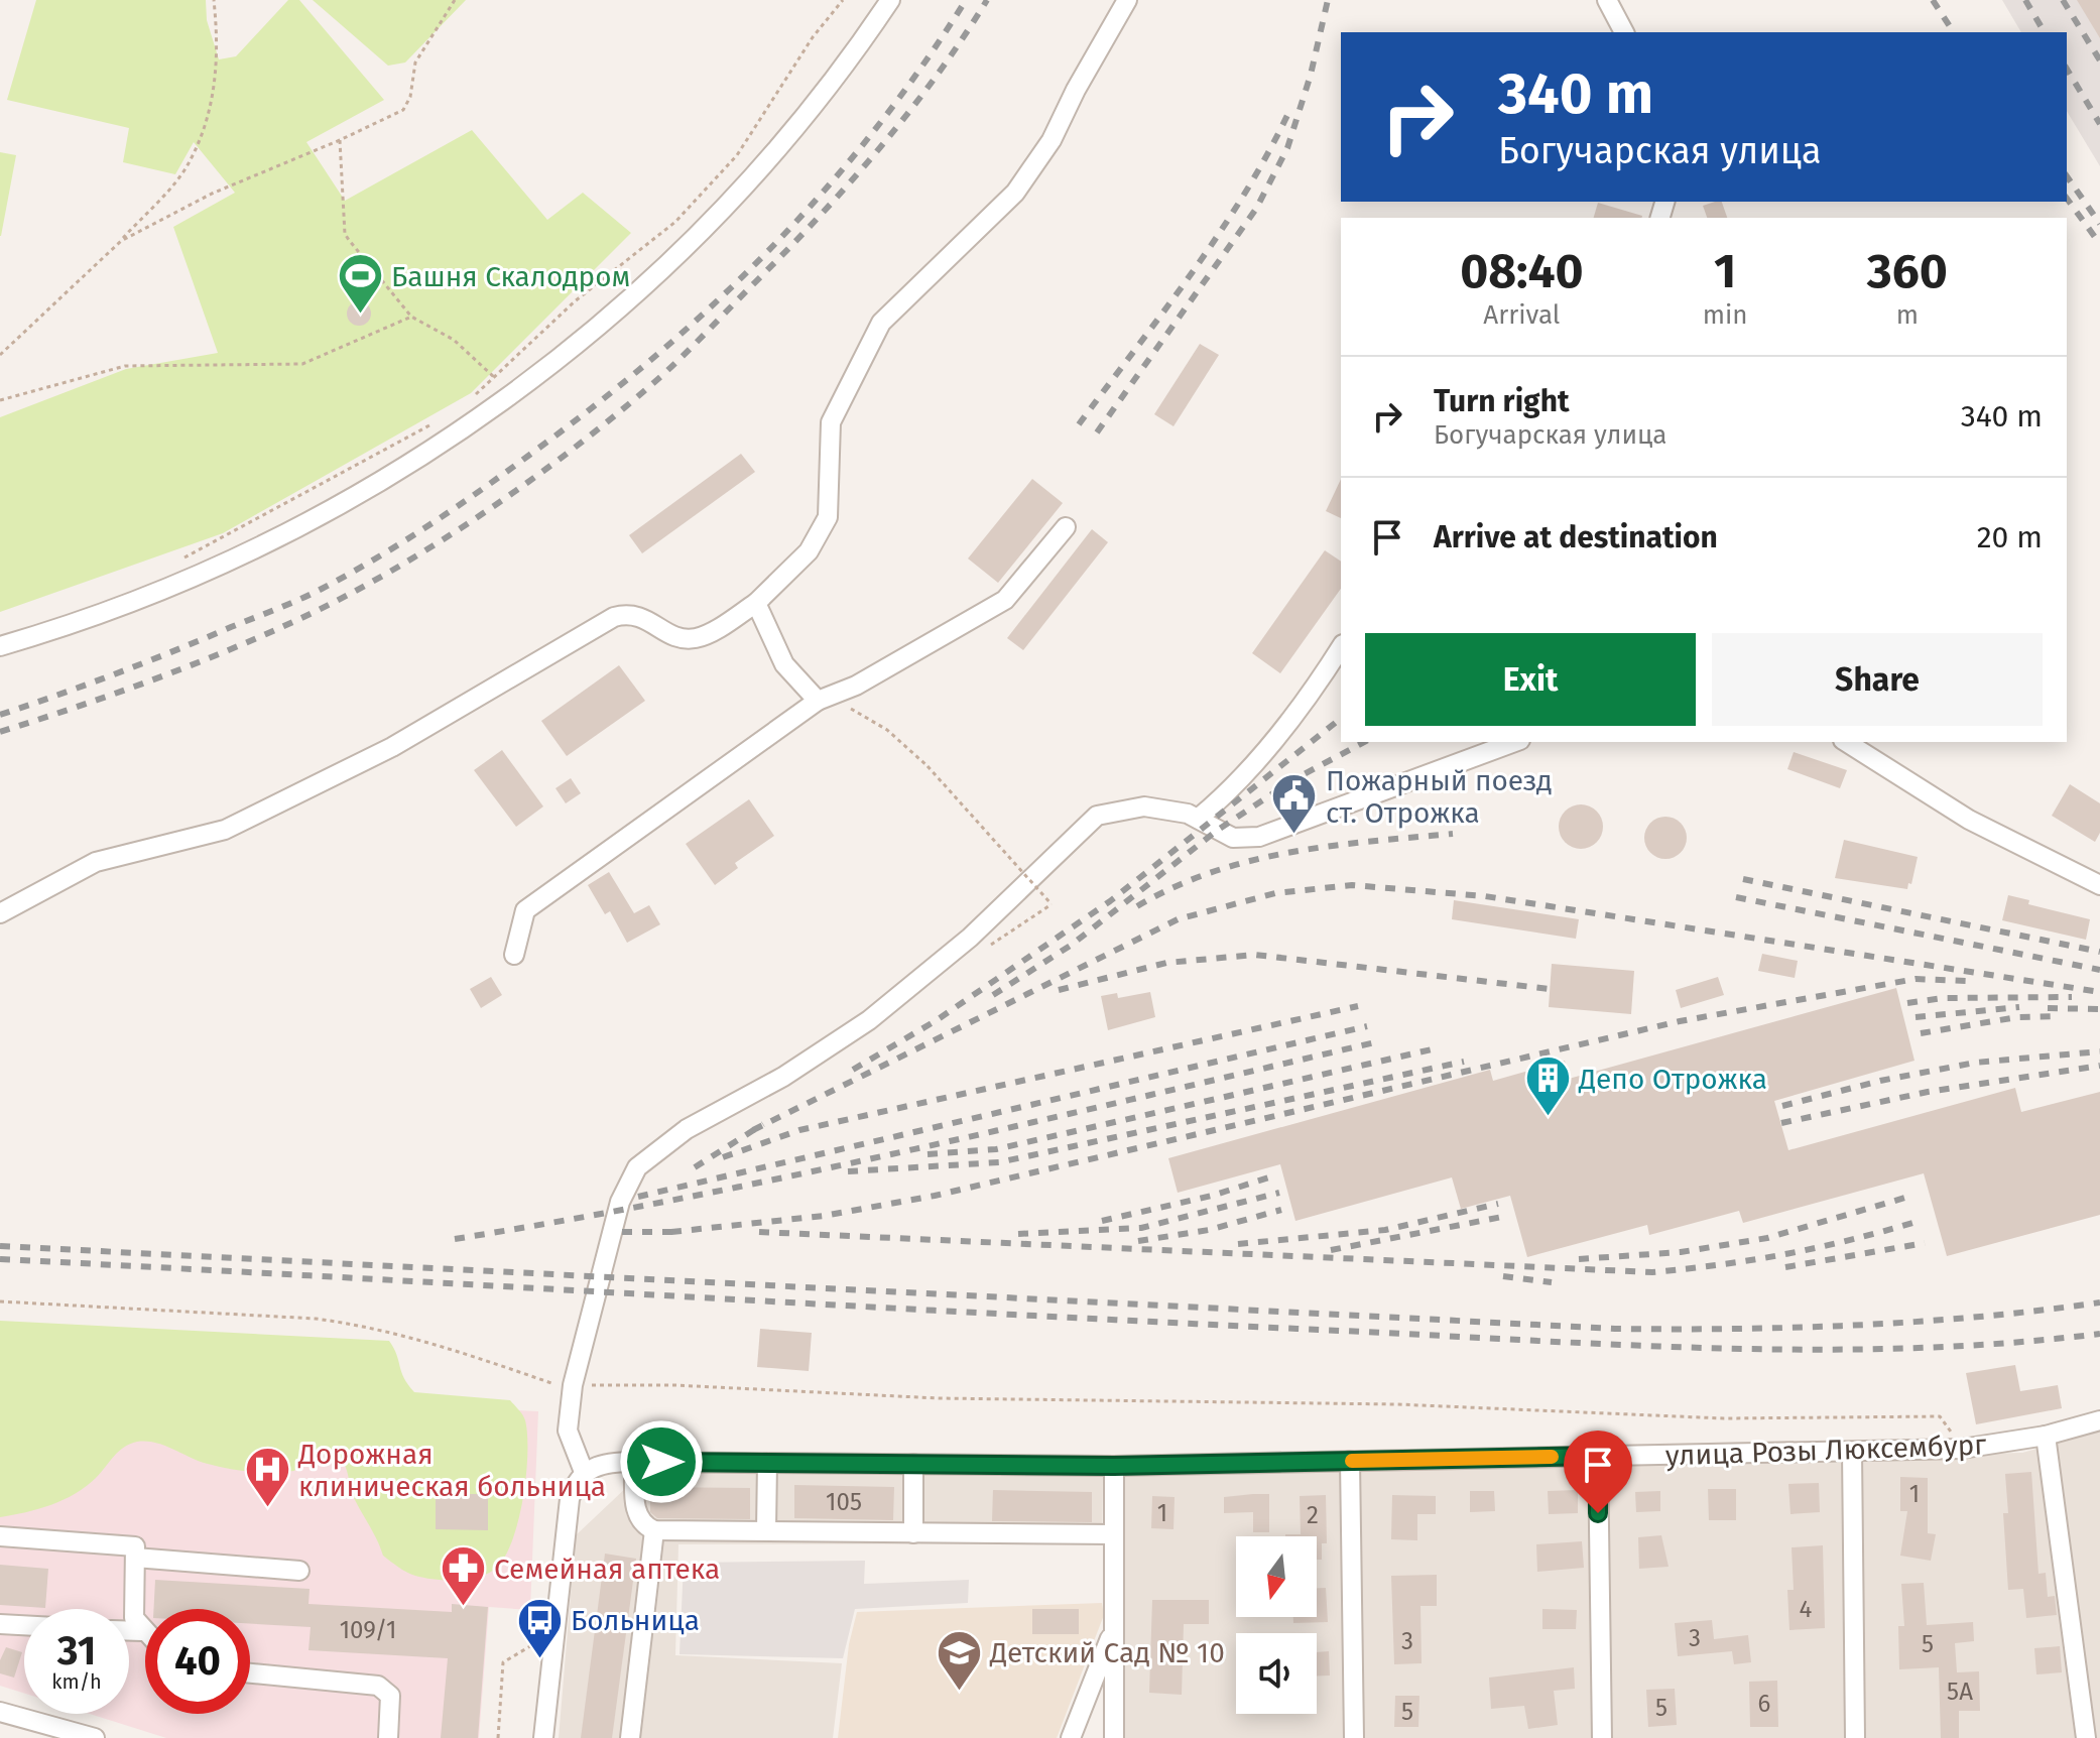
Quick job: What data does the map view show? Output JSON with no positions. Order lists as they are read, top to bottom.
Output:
{
  "streets": {
    "street": ["улица Розы Люксембург"]
  },
  "places": {
    "sports": ["Башня Скалодром"],
    "public building": ["Пожарный поезд ст. Отрожка"],
    "building": ["Депо Отрожка"],
    "hospital": ["Дорожная клиническая больница"],
    "pharmacy": ["Семейная аптека"],
    "bus stop": ["Больница"],
    "school or university": ["Детский Сад № 10"]
  },
  "house_numbers": [
    "1",
    "105",
    "1",
    "2",
    "4",
    "109/1",
    "3",
    "3",
    "5",
    "5А",
    "6",
    "5",
    "5"
  ],
  "north": "bottom",
  "page": {
    "turn": ["340 m", "Богучарская улица"],
    "eta": [
      "08:40",
      "Arrival",
      "1",
      "min",
      "360",
      "m"
    ],
    "list": [
      {
        "name": "Turn right",
        "note": "Богучарская улица",
        "value": "340 m"
      },
      {
        "name": "Arrive at destination",
        "value": "20 m"
      }
    ],
    "buttons": ["Exit", "Share"],
    "speed": "31 km/h",
    "limit": "40"
  }
}
